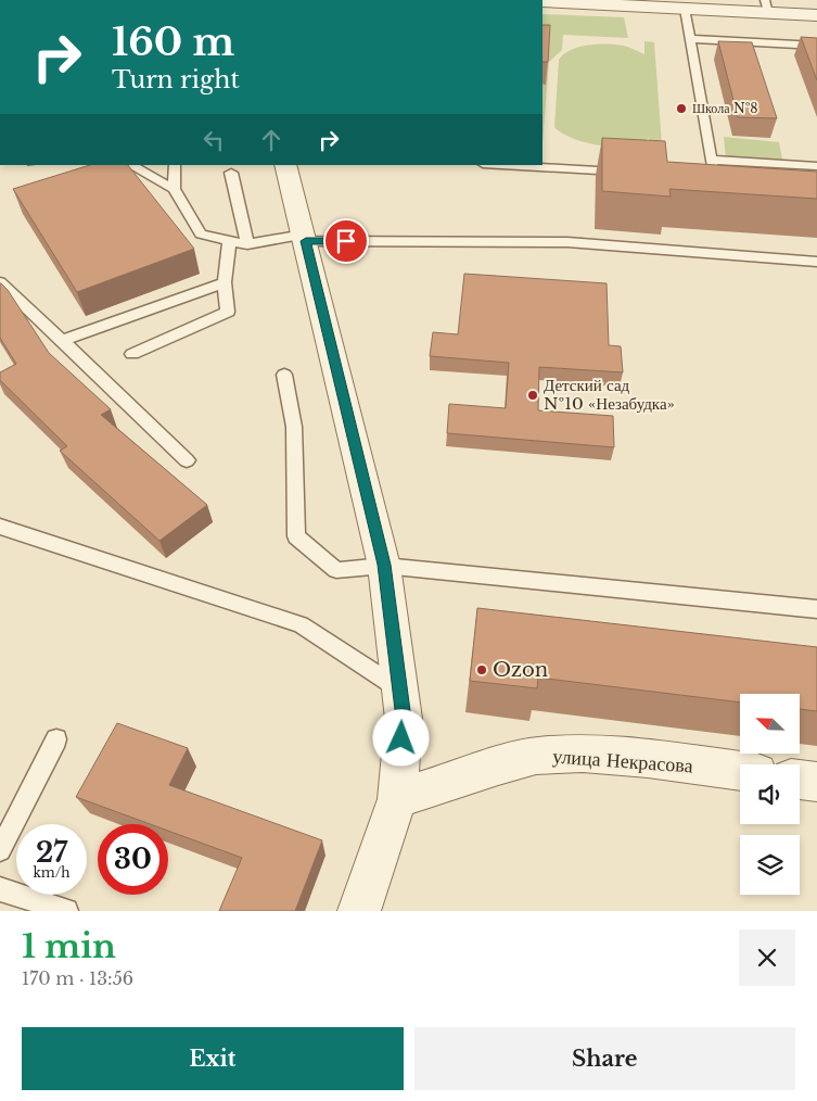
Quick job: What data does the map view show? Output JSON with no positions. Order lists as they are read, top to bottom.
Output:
{
  "streets": {
    "street": ["улица Некрасова"]
  },
  "places": ["Школа №8", "Детский сад №10 «Незабудка»", "Ozon"],
  "north": "top left",
  "page": {
    "turn": ["160 m", "Turn right"],
    "speed": "27 km/h",
    "limit": "30",
    "heading": ["1 min", "170 m · 13:56"],
    "buttons": ["Exit", "Share"]
  }
}
